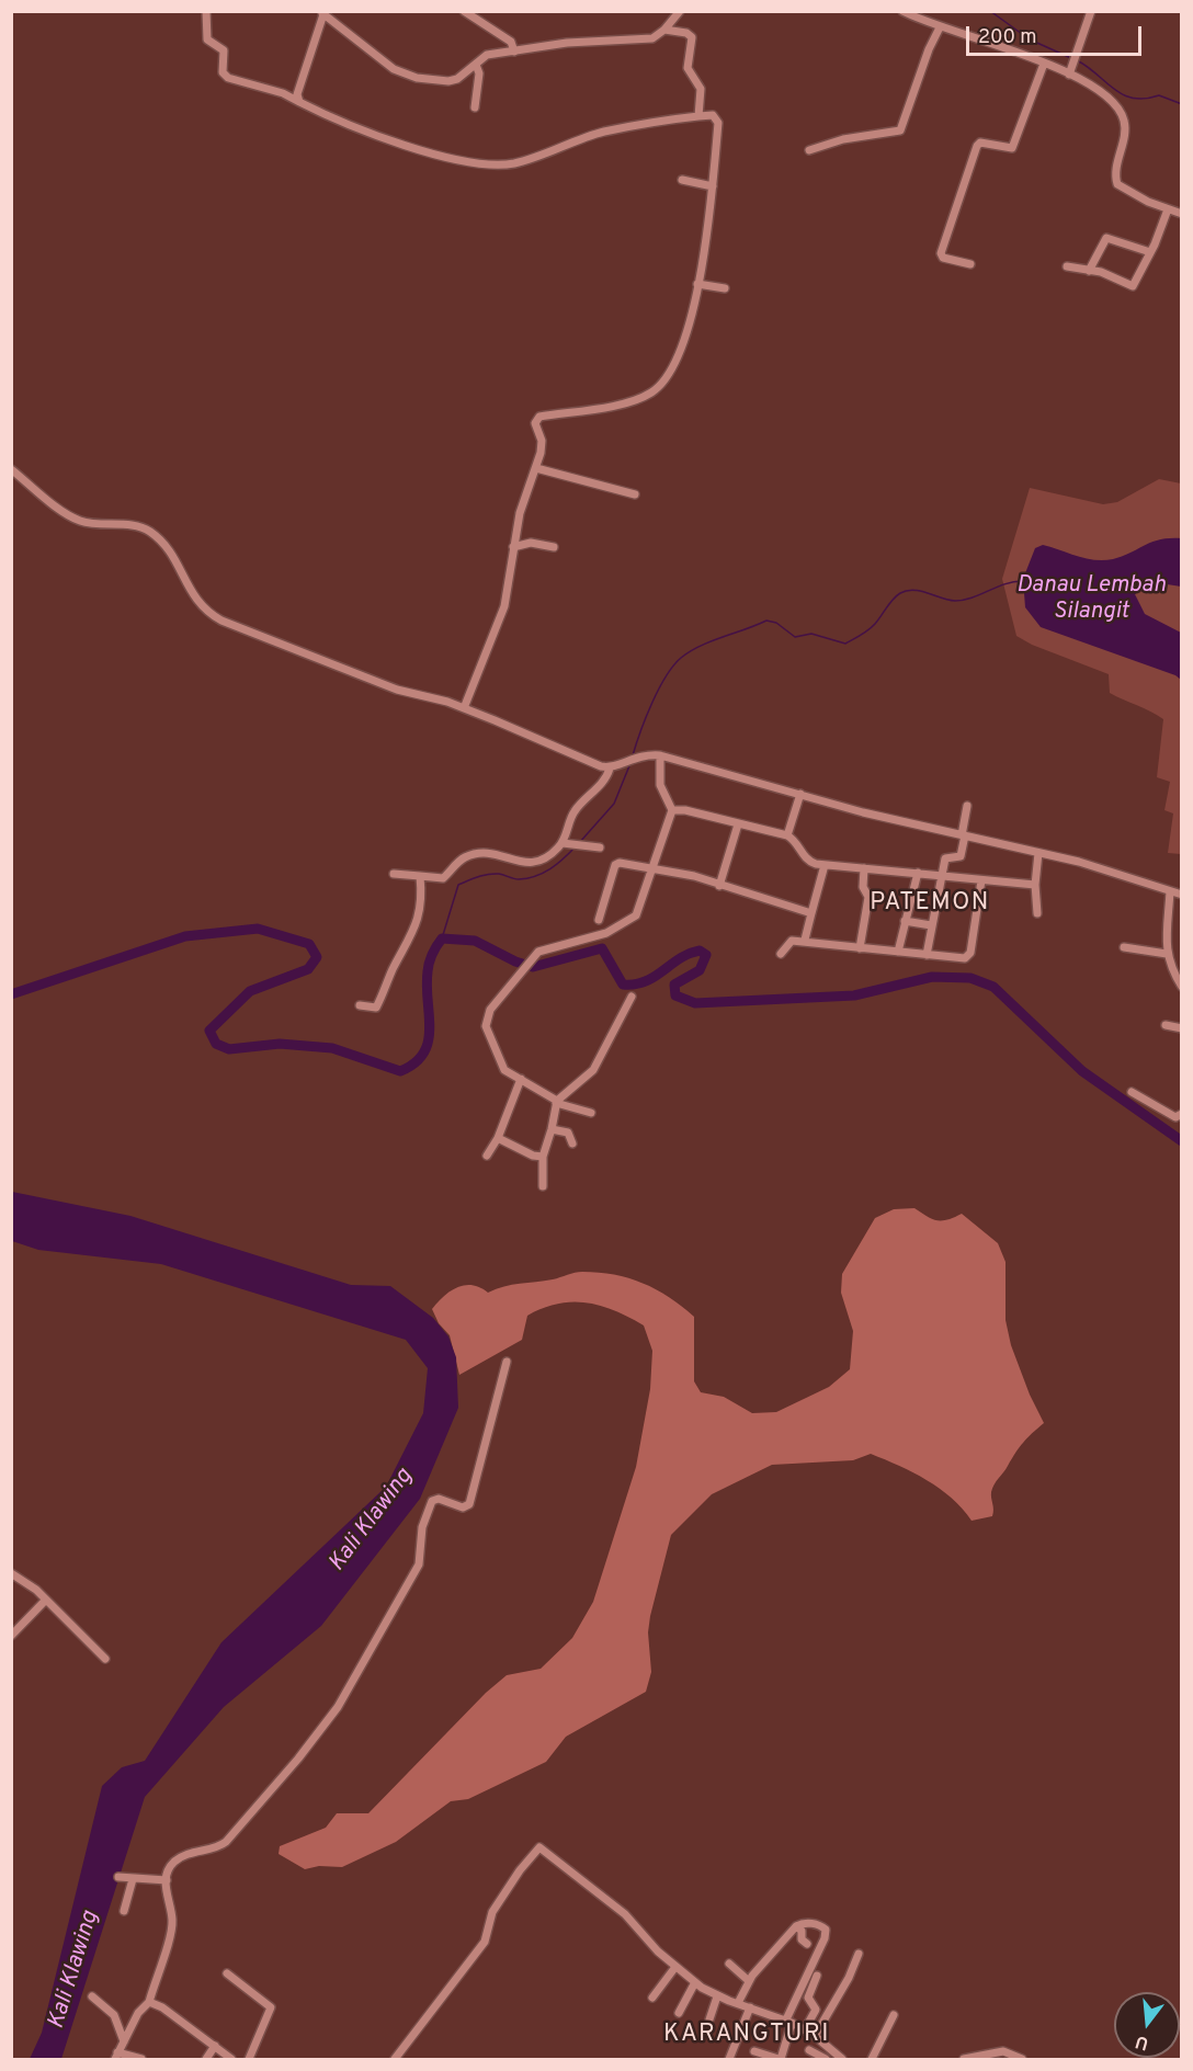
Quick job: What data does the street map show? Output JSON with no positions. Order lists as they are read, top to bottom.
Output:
{
  "districts": ["PATEMON", "KARANGTURI"],
  "water": ["Danau Lembah Silangit", "Kali Klawing"],
  "scale_bar": "200 m",
  "north": "bottom"
}
